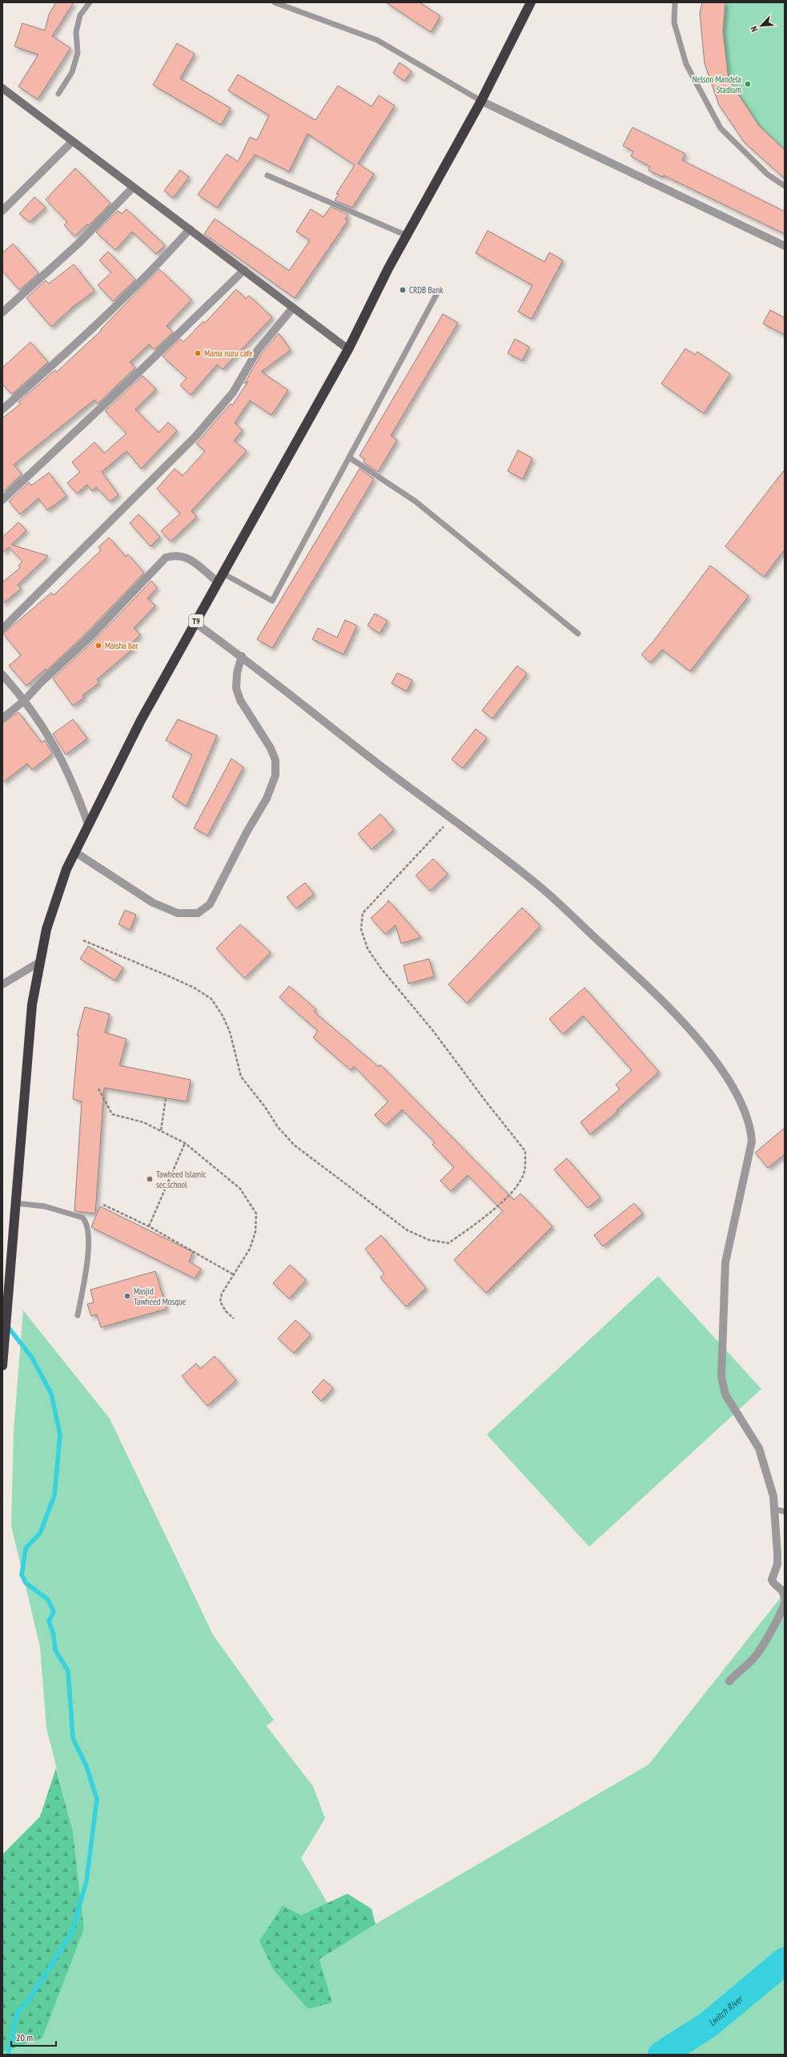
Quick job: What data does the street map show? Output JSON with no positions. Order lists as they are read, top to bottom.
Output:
{
  "streets": {
    "highway": ["T9"]
  },
  "water": ["Lwitch River"],
  "places": [
    "Nelson Mandela Stadium",
    "CRDB Bank",
    "Mama nuru cafe",
    "Maisha bar",
    "Tawheed Islamic sec.school",
    "Masjid Tawheed Mosque"
  ],
  "scale_bar": "20 m",
  "north": "bottom left"
}
